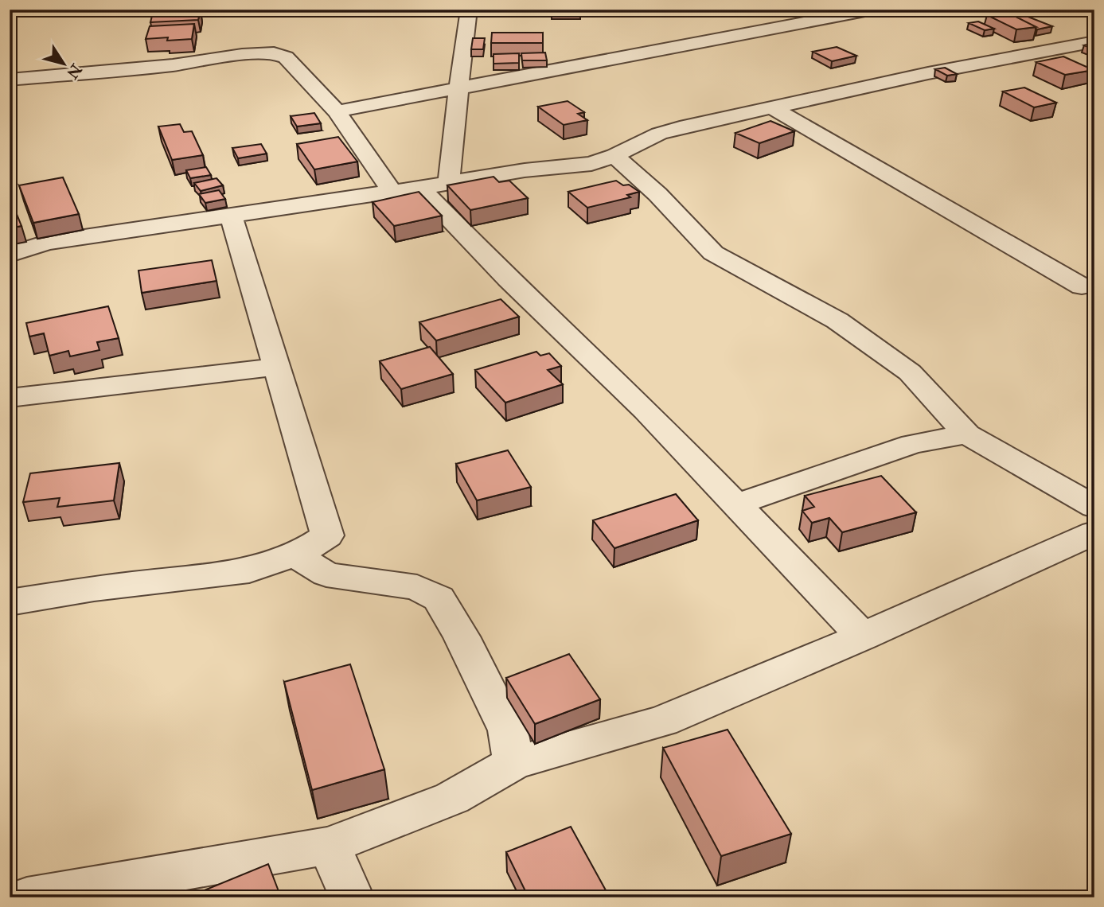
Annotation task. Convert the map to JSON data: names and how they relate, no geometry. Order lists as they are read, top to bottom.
{
  "north": "bottom right"
}
